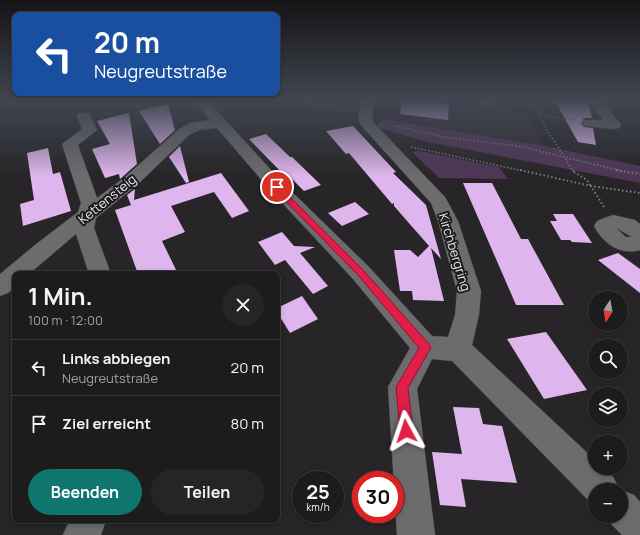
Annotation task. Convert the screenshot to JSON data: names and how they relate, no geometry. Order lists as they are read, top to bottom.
{
  "streets": {
    "street": ["Kettensteig", "Kirchbergring"]
  },
  "north": "bottom",
  "page": {
    "turn": ["20 m", "Neugreutstraße"],
    "heading": ["1 Min.", "100 m · 12:00"],
    "map_buttons": ["+", "−"],
    "list": [
      {
        "name": "Links abbiegen",
        "note": "Neugreutstraße",
        "value": "20 m"
      },
      {
        "name": "Ziel erreicht",
        "value": "80 m"
      }
    ],
    "buttons": ["Beenden", "Teilen"],
    "speed": "25 km/h",
    "limit": "30"
  }
}
